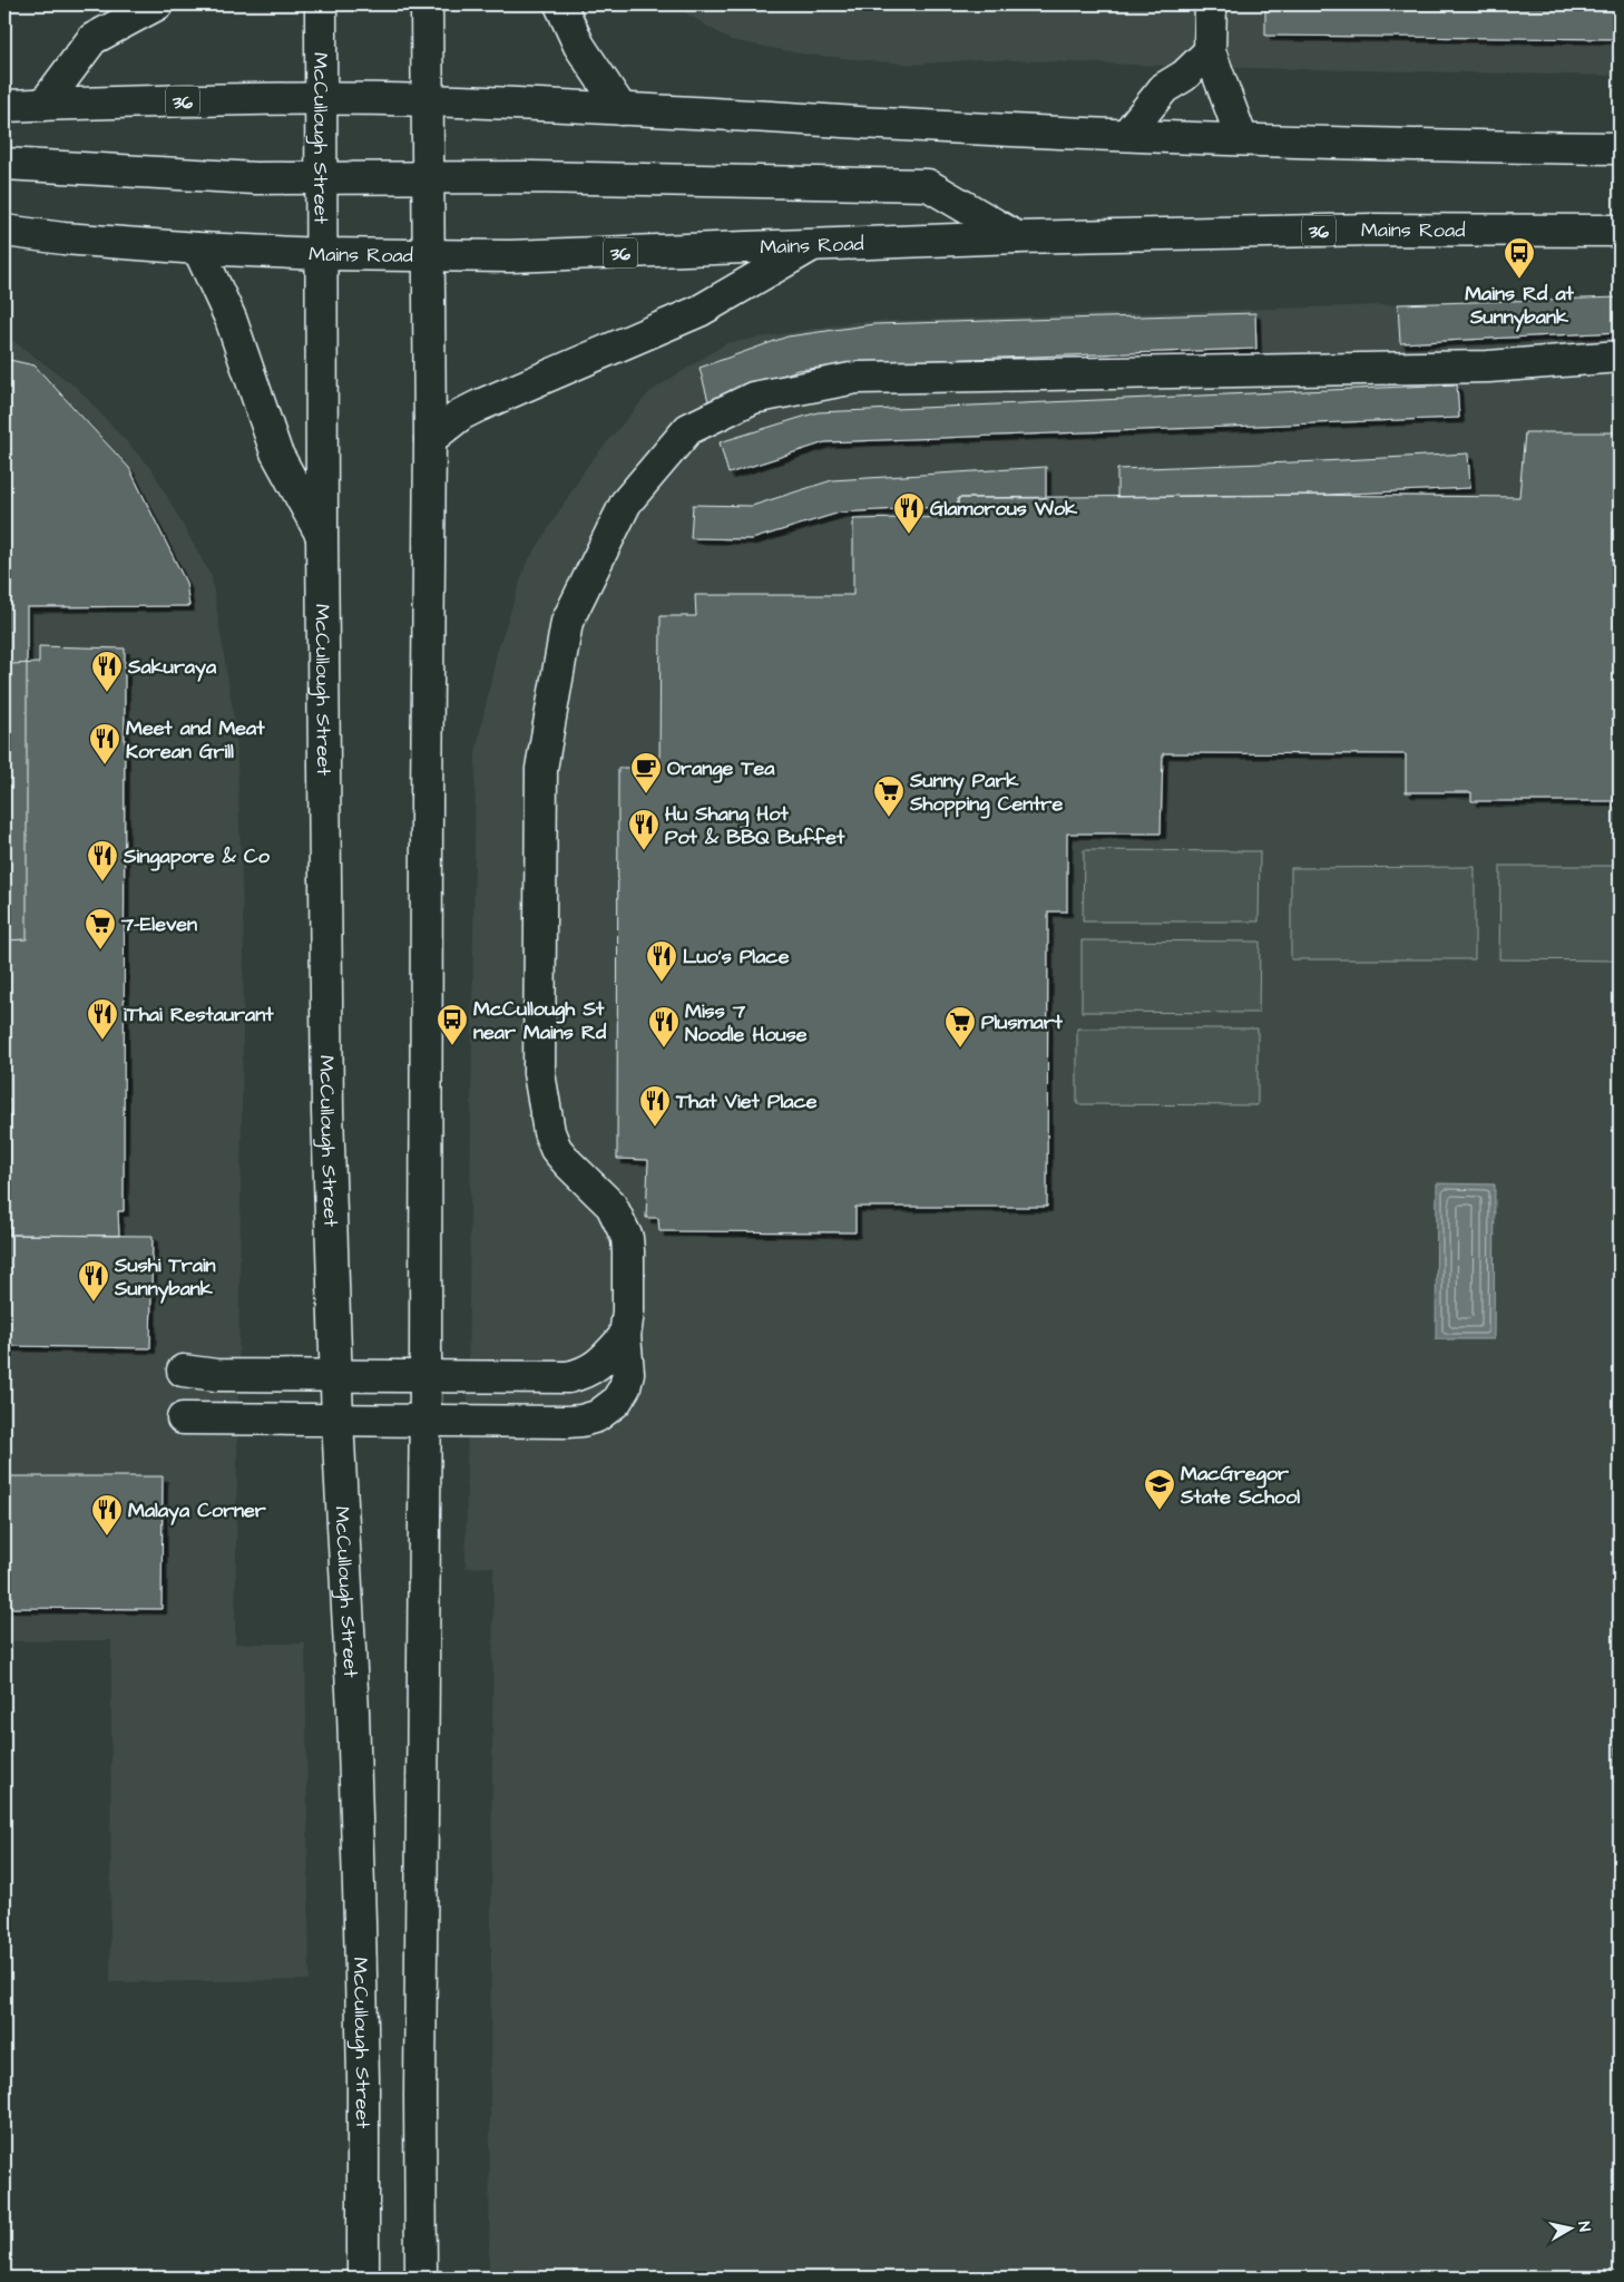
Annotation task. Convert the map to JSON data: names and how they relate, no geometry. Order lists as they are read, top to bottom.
{
  "streets": {
    "main road": ["36", "McCullough Street", "Mains Road"]
  },
  "crossings": [
    ["36", "McCullough Street"],
    ["McCullough Street", "Mains Road"]
  ],
  "places": {
    "bus stop": ["Mains Rd at Sunnybank", "McCullough St near Mains Rd"],
    "restaurant": [
      "Glamorous Wok",
      "Sakuraya",
      "Meet and Meat Korean Grill",
      "Hu Shang Hot Pot & BBQ Buffet",
      "Singapore & Co",
      "Luo's Place",
      "iThai Restaurant",
      "Miss 7 Noodle House",
      "That Viet Place",
      "Sushi Train Sunnybank",
      "Malaya Corner"
    ],
    "cafe": ["Orange Tea"],
    "supermarket": ["Sunny Park Shopping Centre", "7-Eleven", "Plusmart"],
    "school or university": ["MacGregor State School"]
  },
  "north": "right"
}
